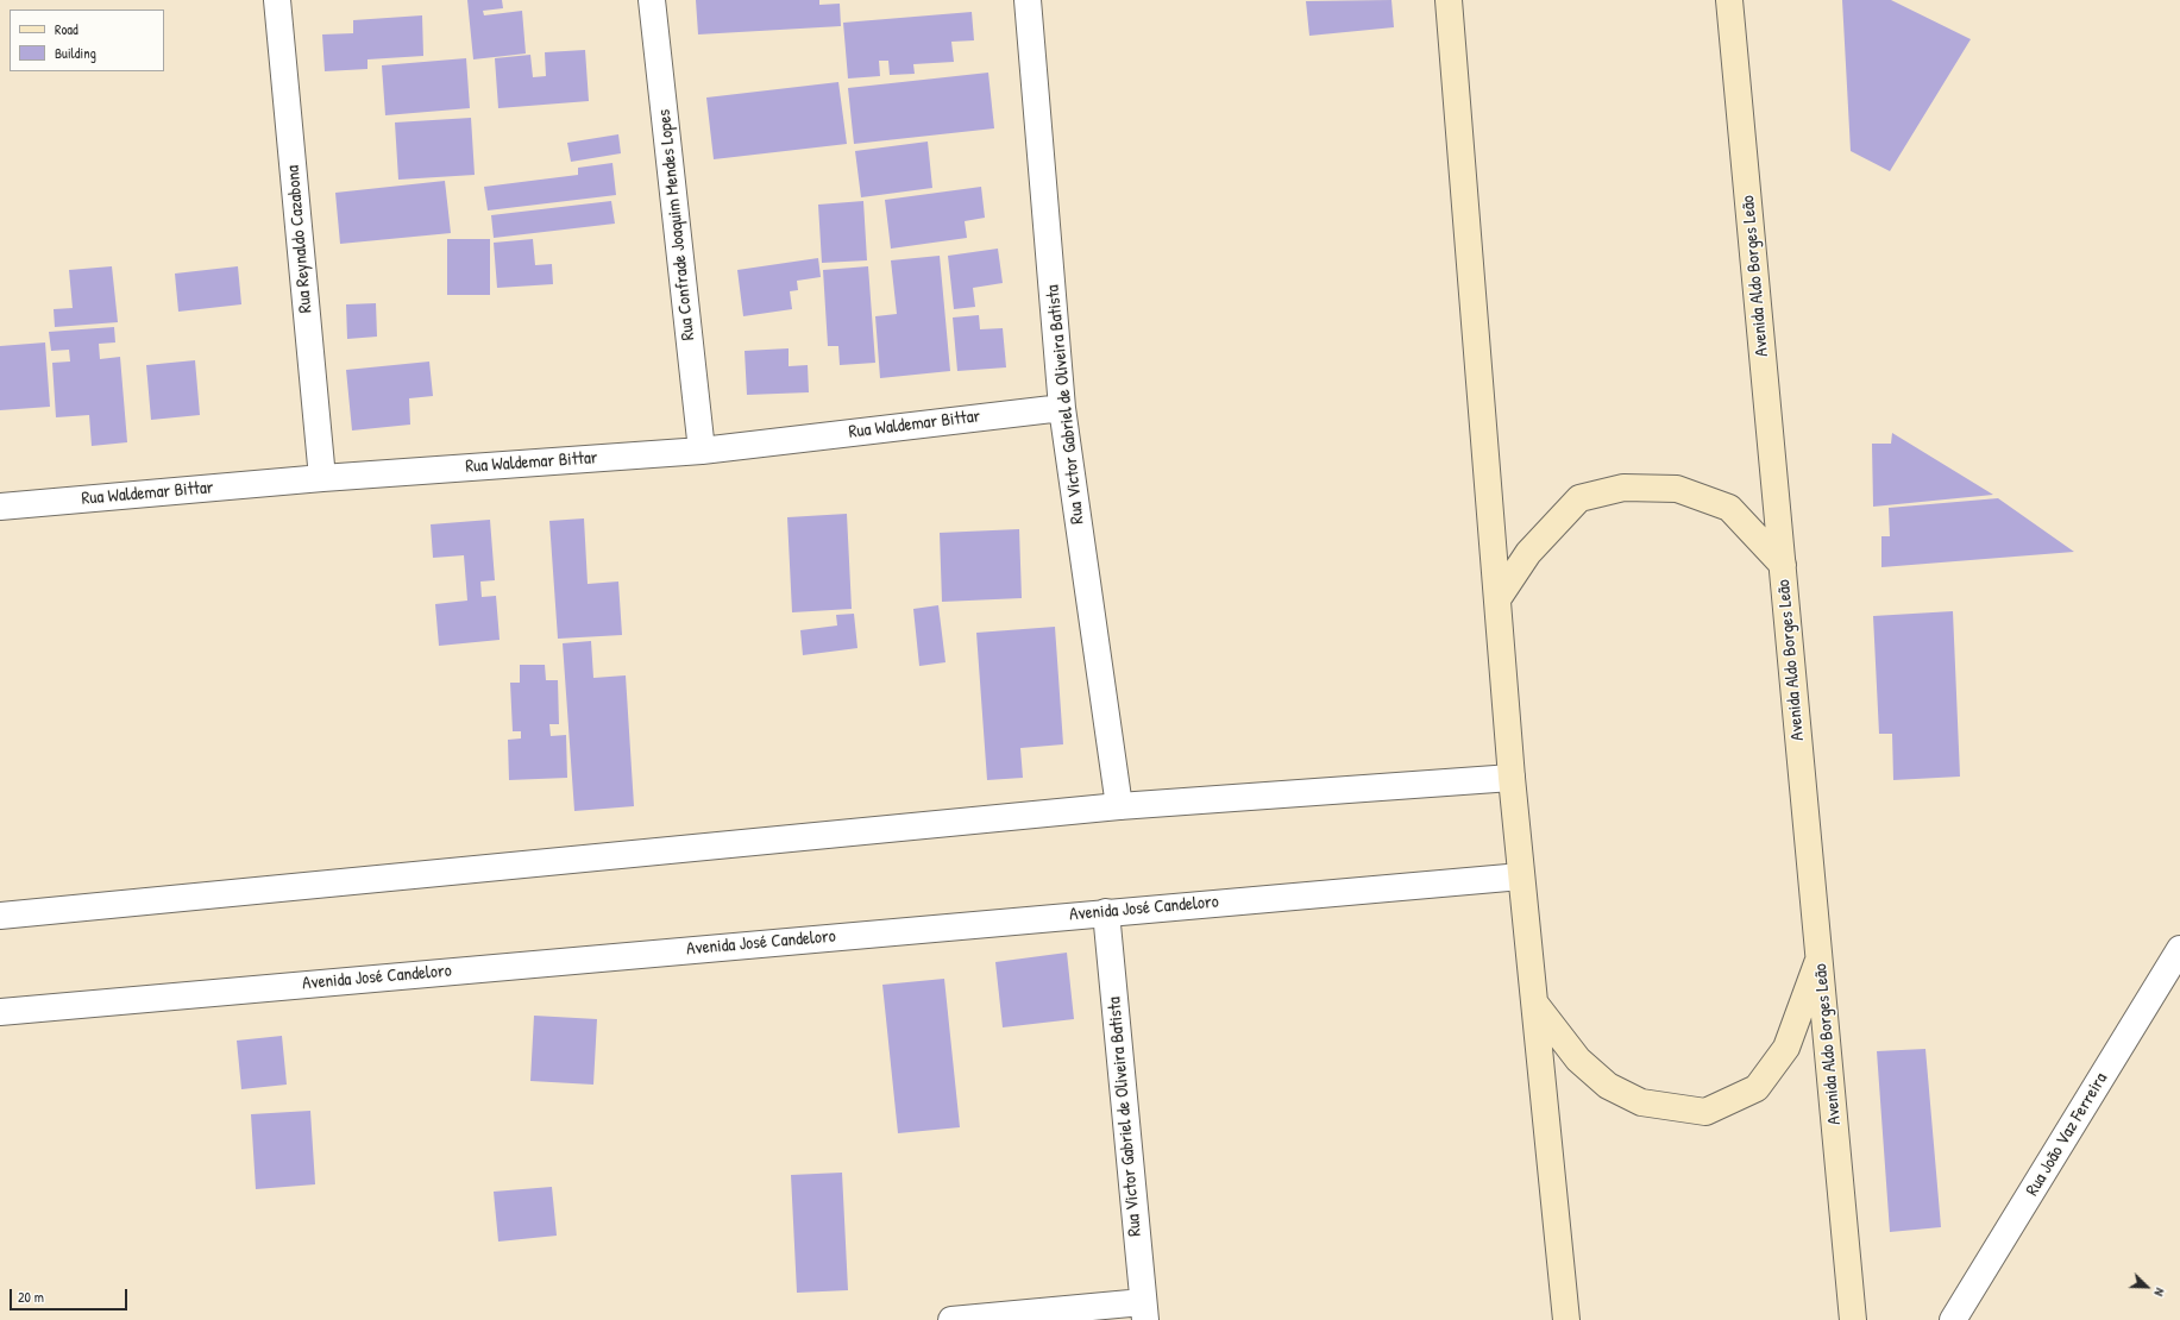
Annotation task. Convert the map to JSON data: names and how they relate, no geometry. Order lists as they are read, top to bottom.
{
  "streets": {
    "main road": ["Avenida Aldo Borges Leão"],
    "street": [
      "Rua Confrade Joaquim Mendes Lopes",
      "Rua Reynaldo Cazabona",
      "Rua Victor Gabriel de Oliveira Batista",
      "Rua Waldemar Bittar",
      "Avenida José Candeloro",
      "Rua João Vaz Ferreira"
    ]
  },
  "crossings": [
    ["Rua Confrade Joaquim Mendes Lopes", "Rua Waldemar Bittar"],
    ["Rua Reynaldo Cazabona", "Rua Waldemar Bittar"],
    ["Rua Victor Gabriel de Oliveira Batista", "Rua Waldemar Bittar"],
    ["Rua Victor Gabriel de Oliveira Batista", "Avenida José Candeloro"]
  ],
  "legend": ["Road", "Building"],
  "scale_bar": "20 m",
  "north": "bottom right"
}
